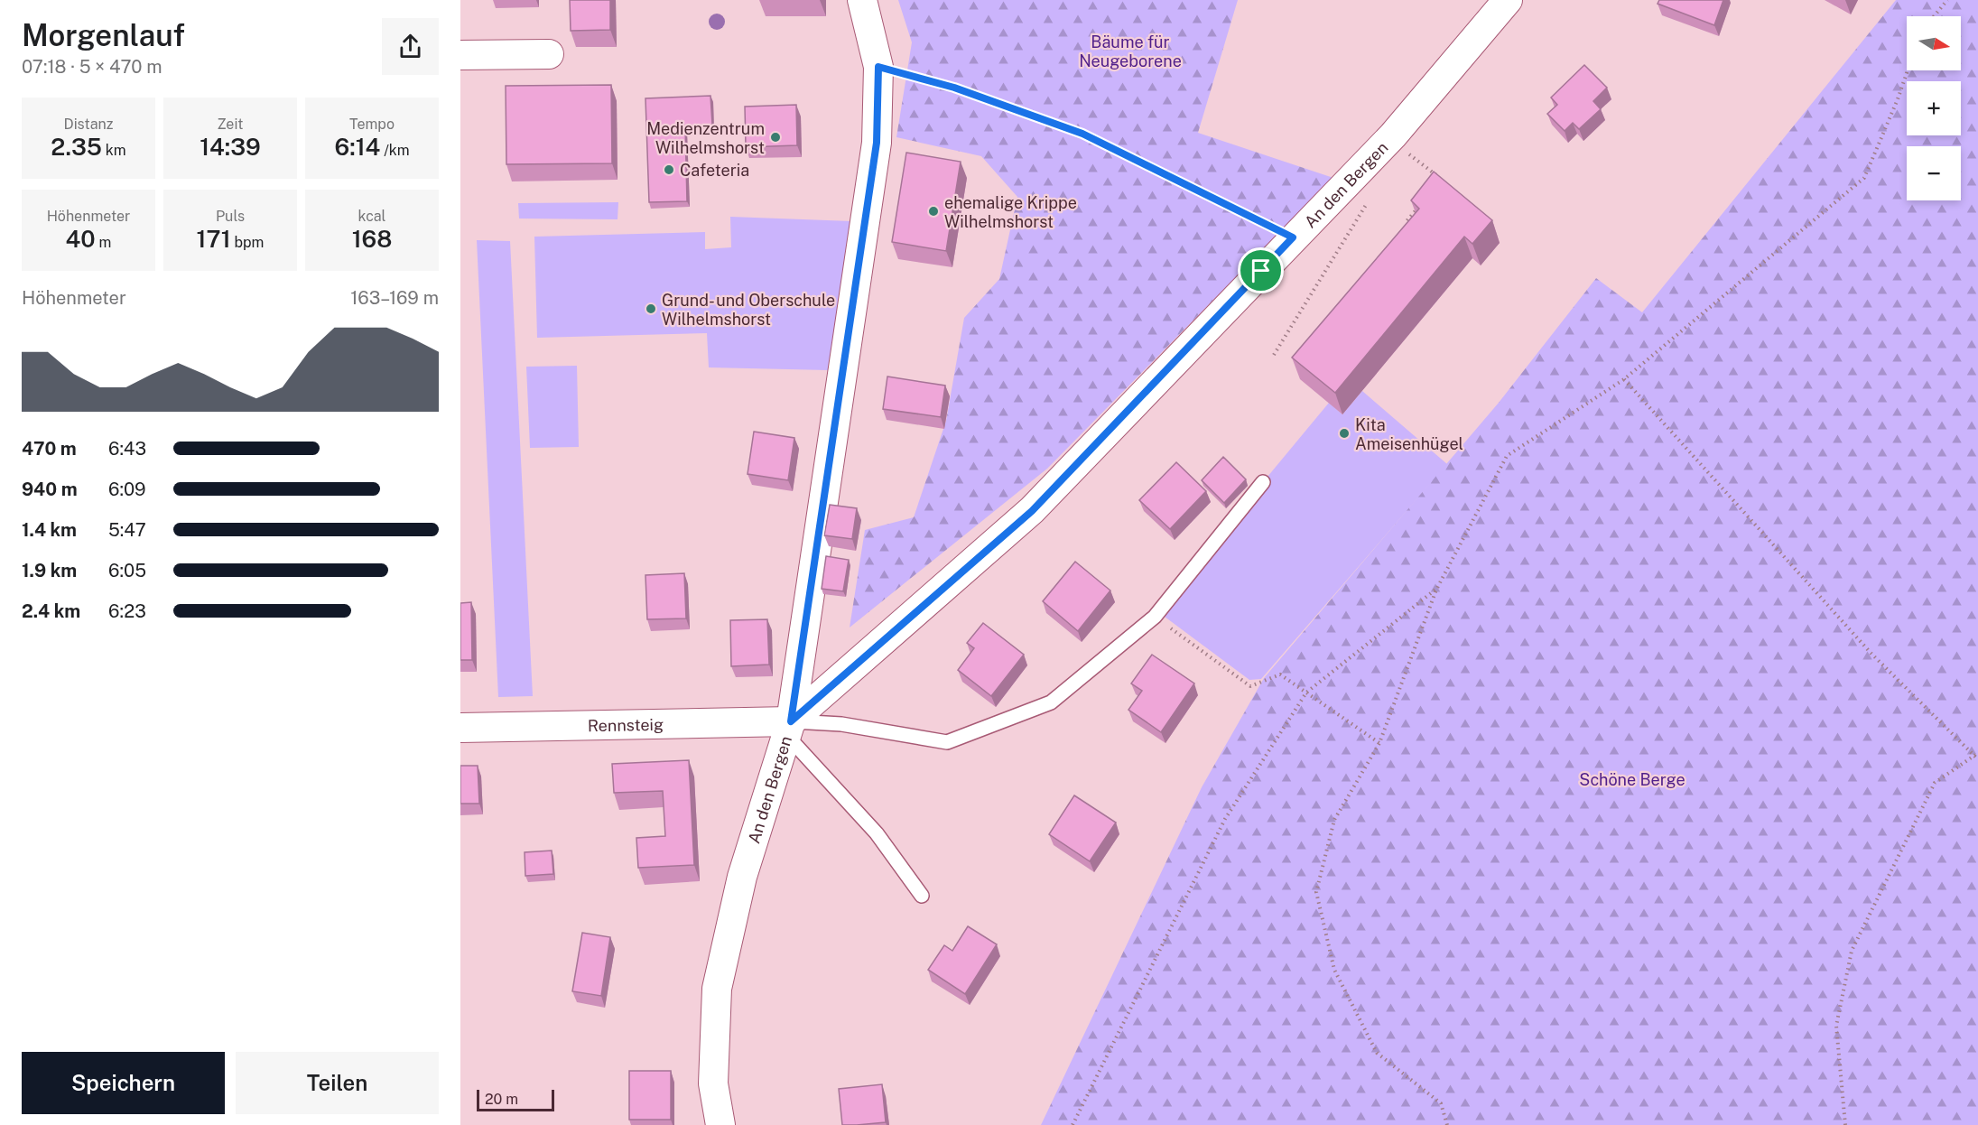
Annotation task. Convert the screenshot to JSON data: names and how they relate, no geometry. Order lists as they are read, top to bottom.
{
  "streets": {
    "street": ["An den Bergen", "Rennsteig"]
  },
  "crossings": [
    ["An den Bergen", "Rennsteig"]
  ],
  "parks": ["Bäume für Neugeborene", "Schöne Berge"],
  "places": [
    "Medienzentrum Wilhelmshorst",
    "Cafeteria",
    "ehemalige Krippe Wilhelmshorst",
    "Grund- und Oberschule Wilhelmshorst",
    "Kita Ameisenhügel"
  ],
  "scale_bar": "20 m",
  "north": "right",
  "page": {
    "heading": ["Morgenlauf", "07:18 · 5 × 470 m"],
    "map_buttons": ["+", "−"],
    "stats": [
      ["Distanz", "2.35 km"],
      ["Zeit", "14:39"],
      ["Tempo", "6:14 /km"],
      ["Höhenmeter", "40 m"],
      ["Puls", "171 bpm"],
      ["kcal", "168"]
    ],
    "chart": ["Höhenmeter", "163–169 m"],
    "list": [
      {
        "name": "470 m",
        "note": "6:43"
      },
      {
        "name": "940 m",
        "note": "6:09"
      },
      {
        "name": "1.4 km",
        "note": "5:47"
      },
      {
        "name": "1.9 km",
        "note": "6:05"
      },
      {
        "name": "2.4 km",
        "note": "6:23"
      }
    ],
    "buttons": ["Speichern", "Teilen"],
    "scale": "20 m"
  }
}
